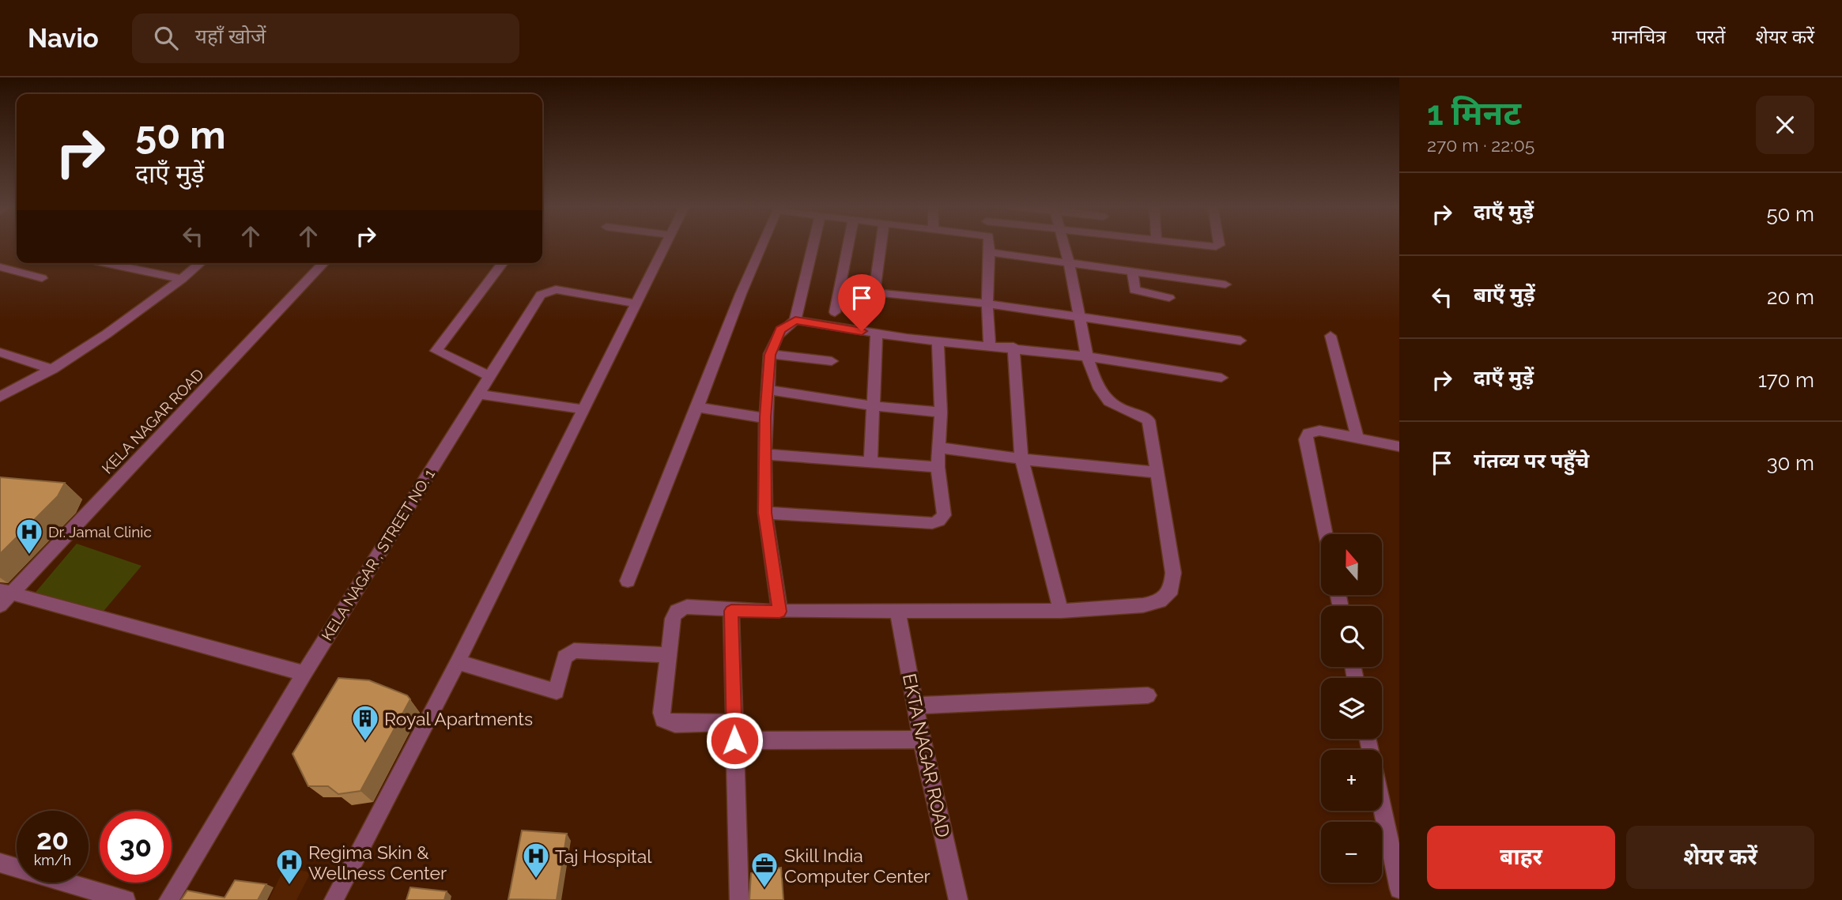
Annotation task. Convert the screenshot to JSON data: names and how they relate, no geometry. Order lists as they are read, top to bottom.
{
  "streets": {
    "street": ["KELA NAGAR ROAD", "KELA NAGAR , STREET NO. 1", "EKTA NAGAR ROAD"]
  },
  "places": {
    "hospital": ["Dr. Jamal Clinic", "Taj Hospital", "Regima Skin & Wellness Center"],
    "building": ["Royal Apartments"],
    "office": ["Skill India Computer Center"]
  },
  "north": "top",
  "page": {
    "header": "Navio",
    "search": "यहाँ खोजें",
    "nav": ["मानचित्र", "परतें", "शेयर करें"],
    "heading": ["1 मिनट", "270 m · 22:05"],
    "turn": ["50 m", "दाएँ मुड़ें"],
    "list": [
      {
        "name": "दाएँ मुड़ें",
        "value": "50 m"
      },
      {
        "name": "बाएँ मुड़ें",
        "value": "20 m"
      },
      {
        "name": "दाएँ मुड़ें",
        "value": "170 m"
      },
      {
        "name": "गंतव्य पर पहुँचे",
        "value": "30 m"
      }
    ],
    "map_buttons": ["+", "−"],
    "speed": "20 km/h",
    "limit": "30",
    "buttons": ["बाहर", "शेयर करें"]
  }
}
